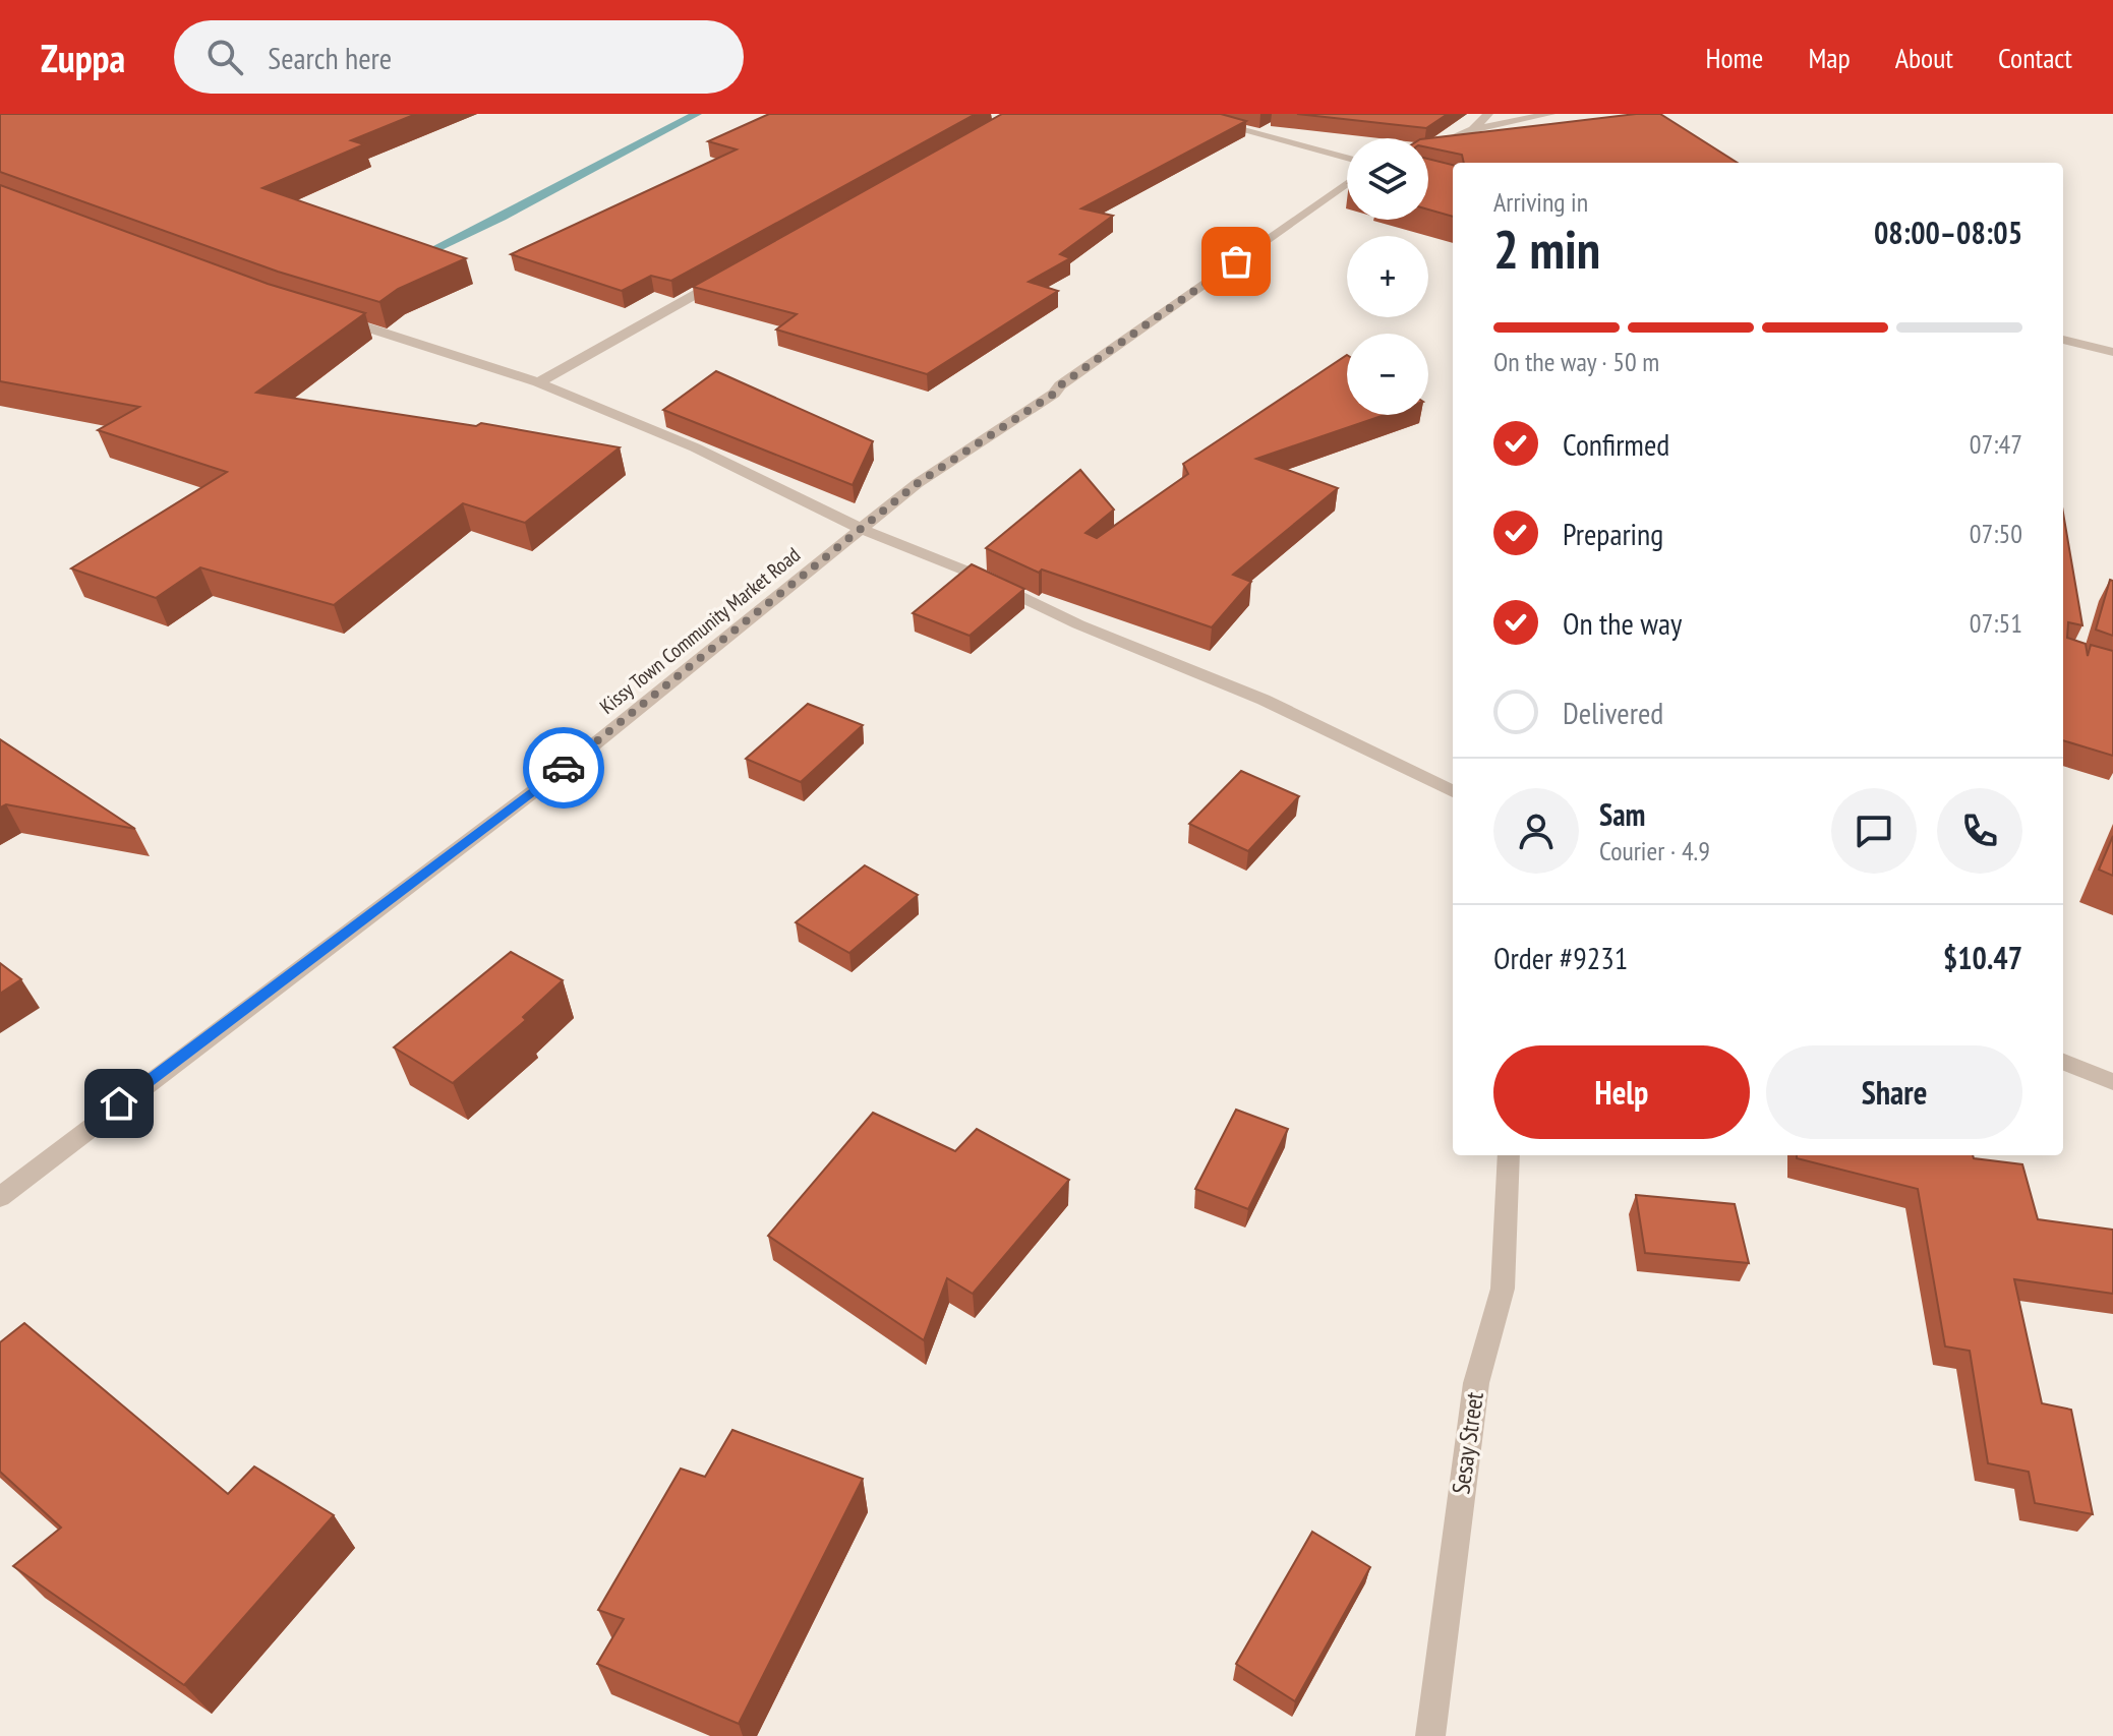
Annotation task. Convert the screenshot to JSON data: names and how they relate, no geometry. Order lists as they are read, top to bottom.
{
  "streets": {
    "street": ["Kissy Town Community Market Road", "Sesay Street"]
  },
  "page": {
    "header": "Zuppa",
    "search": "Search here",
    "nav": [
      "Home",
      "Map",
      "About",
      "Contact"
    ],
    "map_buttons": ["+", "−"],
    "heading": ["2 min", "Arriving in", "08:00–08:05"],
    "panel": [
      "Sam",
      "Courier · 4.9",
      "Order #9231",
      "$10.47"
    ],
    "bar": "On the way · 50 m",
    "list": [
      ["Confirmed", "07:47"],
      ["Preparing", "07:50"],
      ["On the way", "07:51"],
      "Delivered"
    ],
    "buttons": ["Help", "Share"]
  }
}
